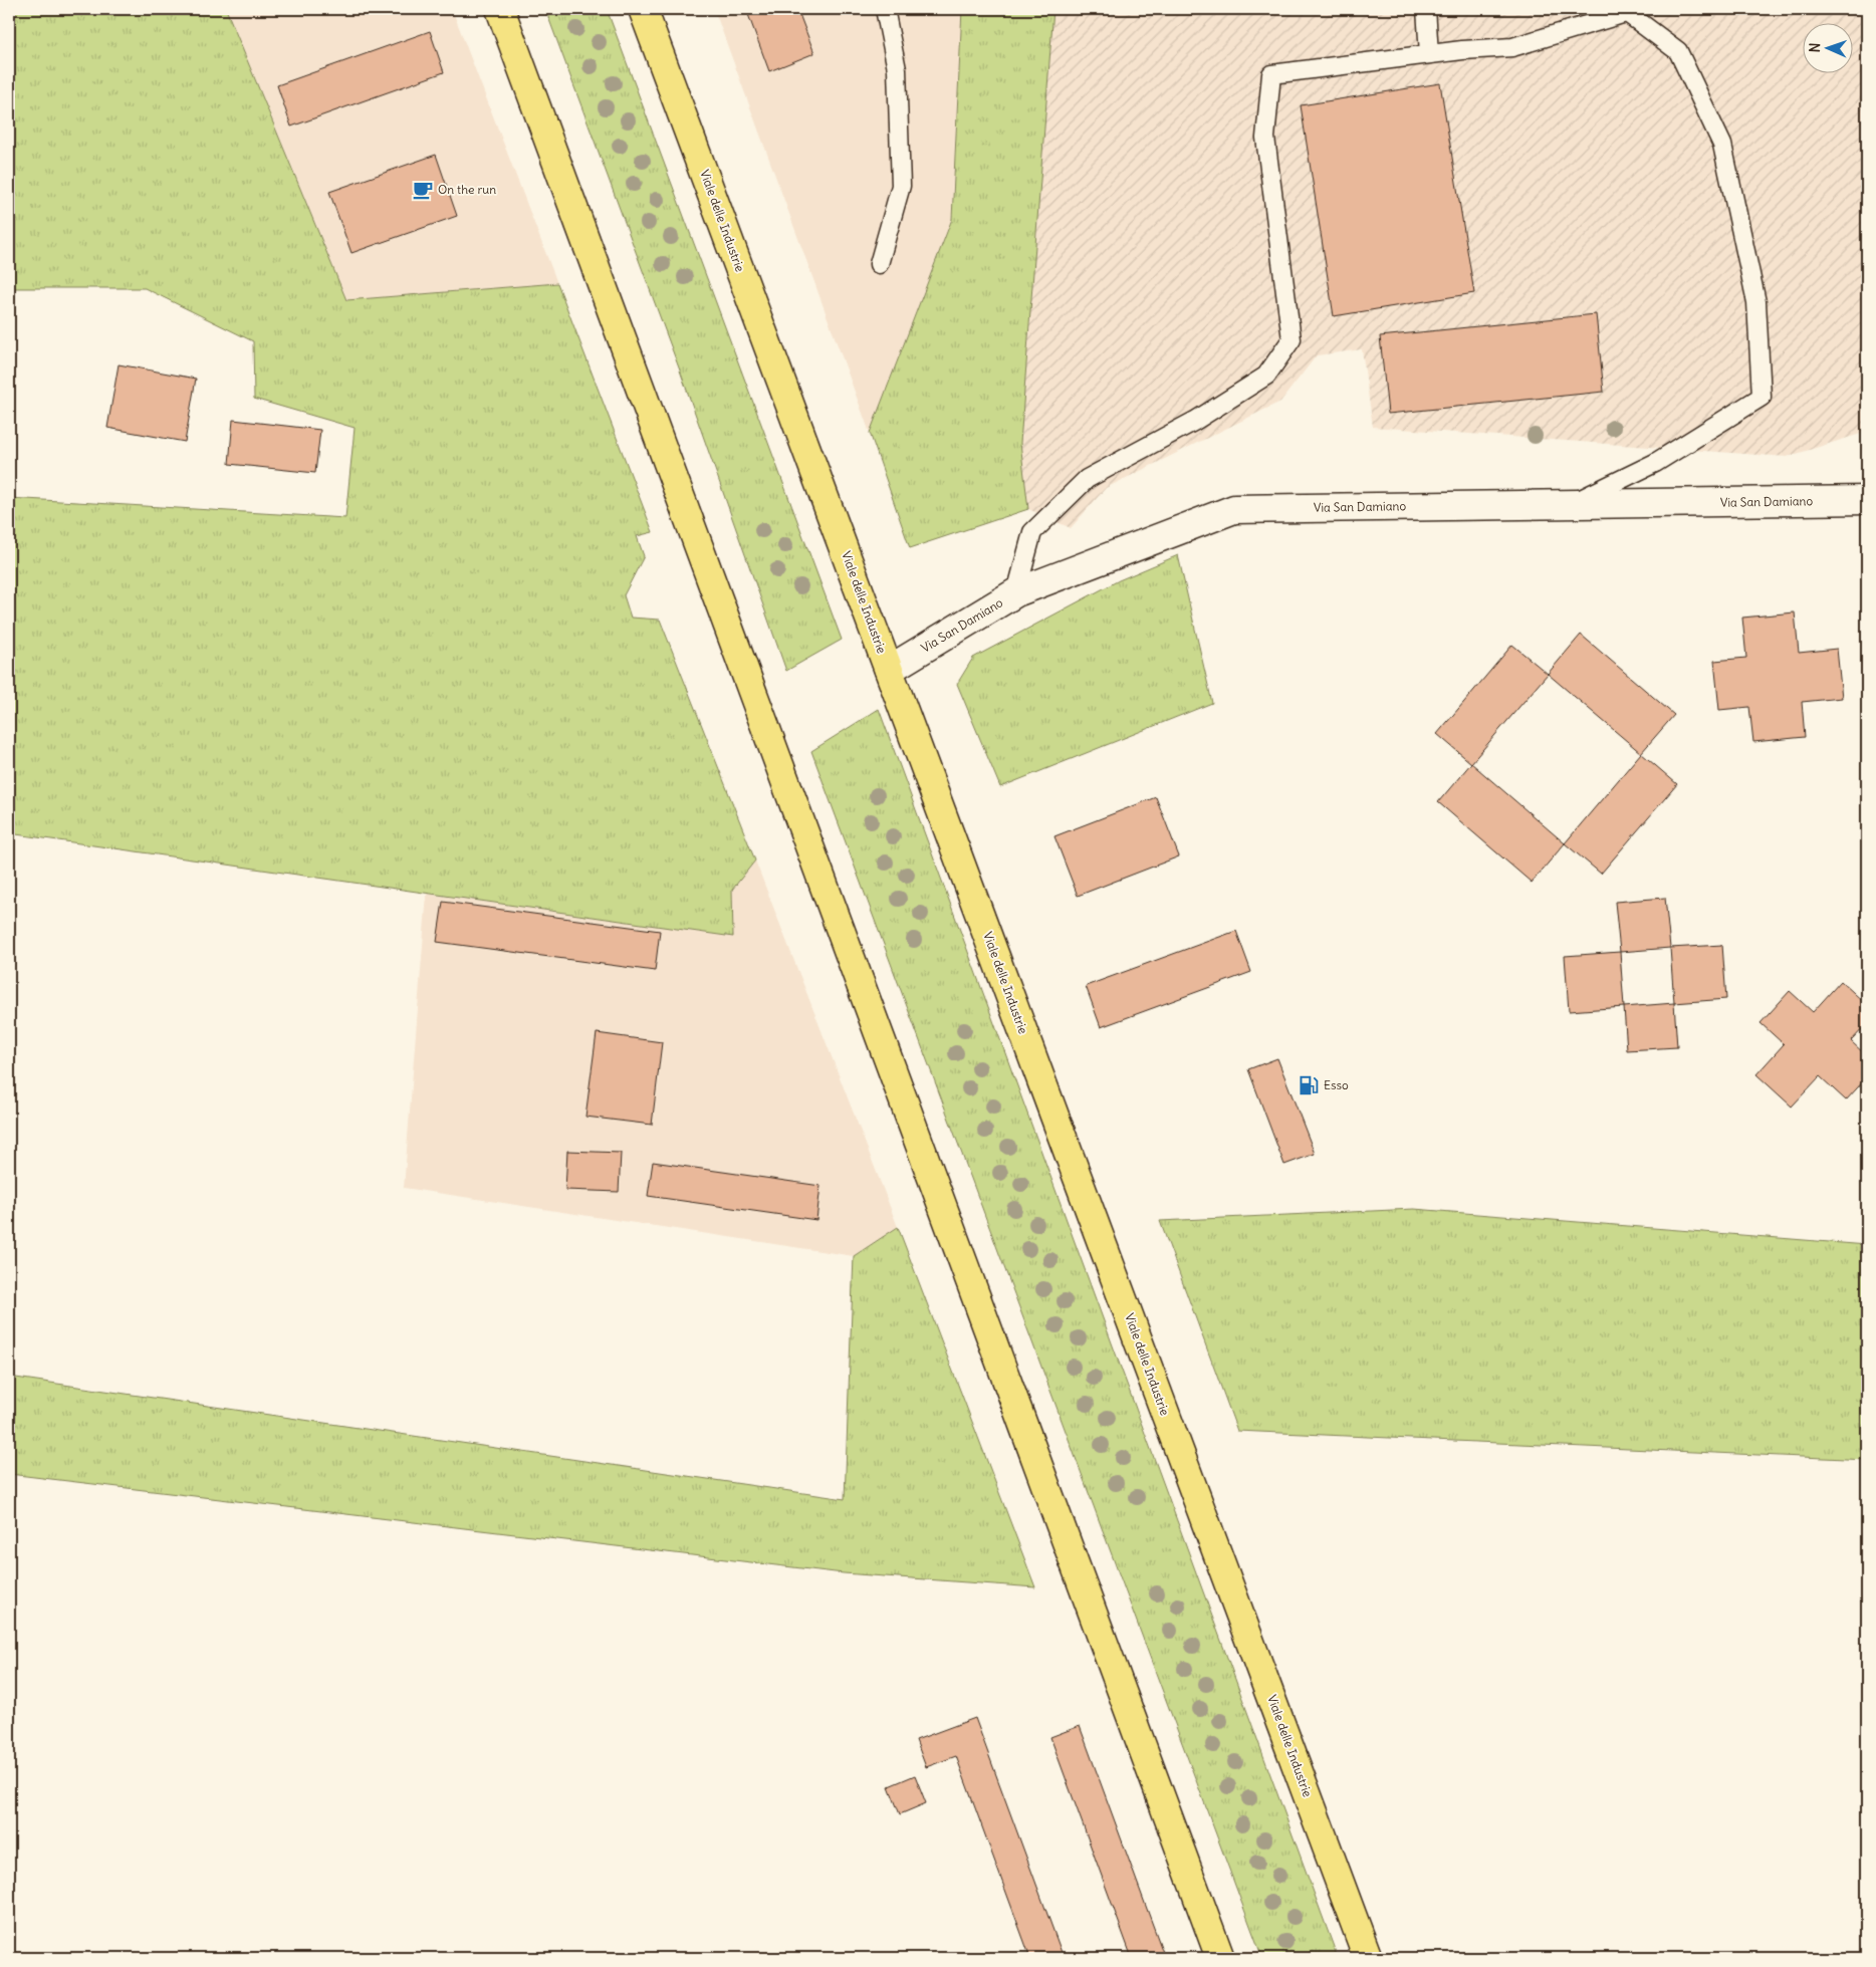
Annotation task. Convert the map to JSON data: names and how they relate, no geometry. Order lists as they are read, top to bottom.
{
  "streets": {
    "main road": ["Viale delle Industrie"],
    "street": ["Via San Damiano"]
  },
  "crossings": [
    ["Viale delle Industrie", "Via San Damiano"]
  ],
  "places": {
    "cafe": ["On the run"],
    "fuel station": ["Esso"]
  },
  "north": "left"
}
